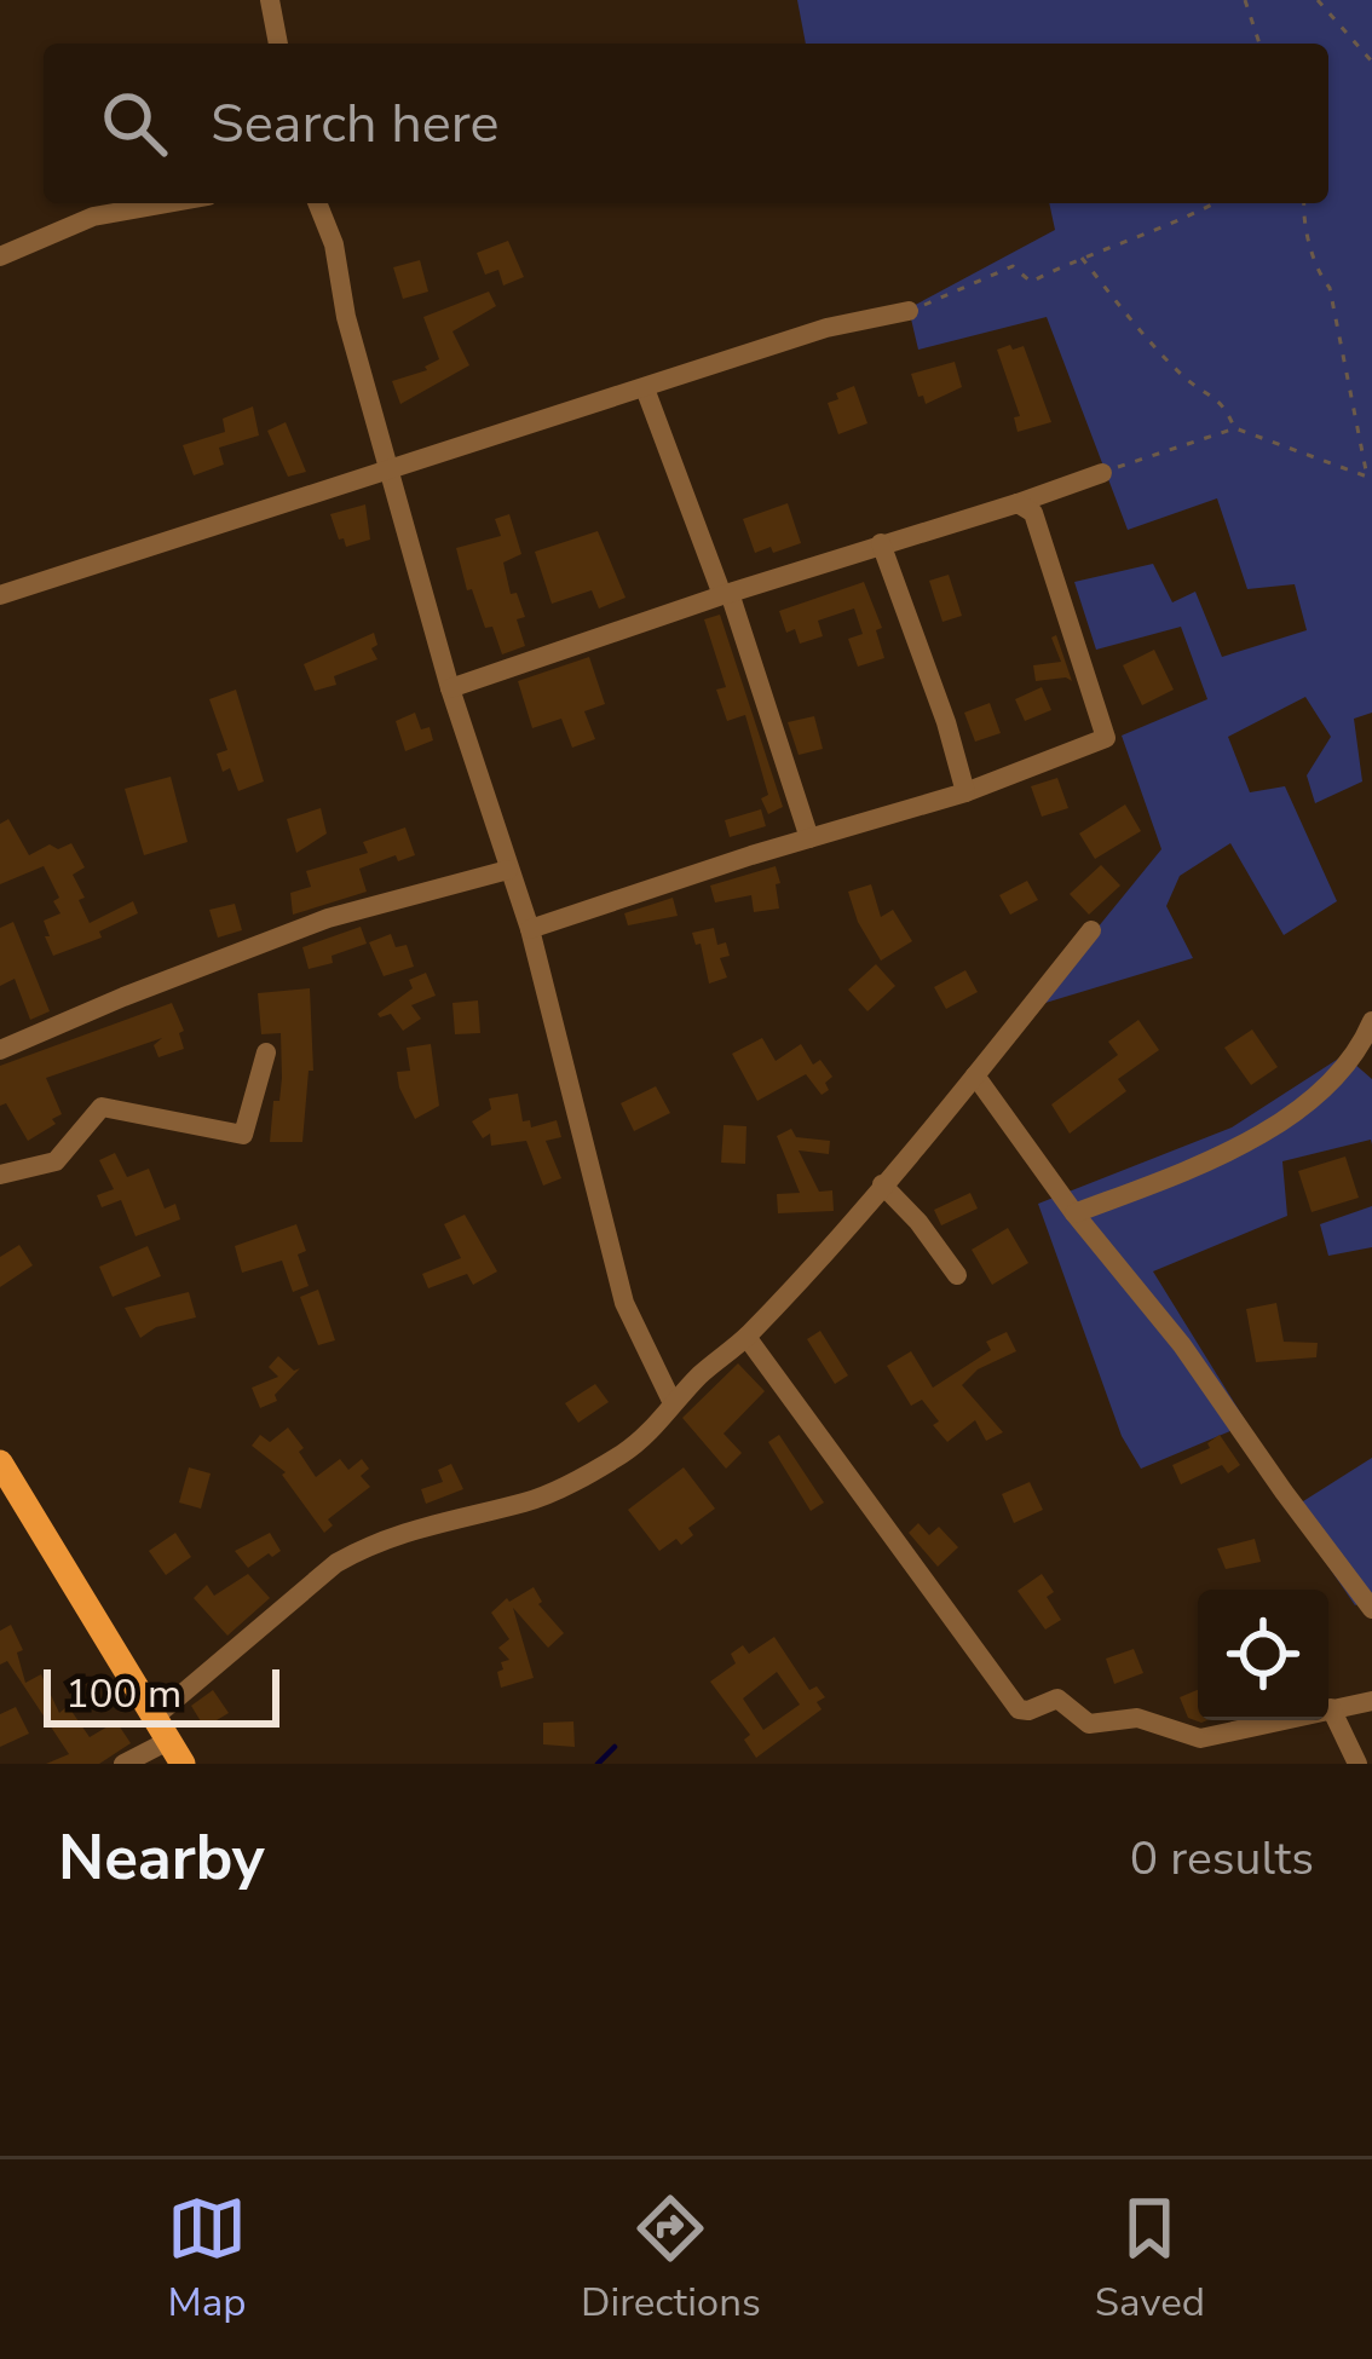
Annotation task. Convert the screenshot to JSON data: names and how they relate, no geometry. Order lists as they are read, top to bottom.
{
  "scale_bar": "100 m",
  "page": {
    "search": "Search here",
    "scale": "100 m",
    "heading": ["Nearby", "0 results"],
    "nav": ["Map", "Directions", "Saved"]
  }
}
